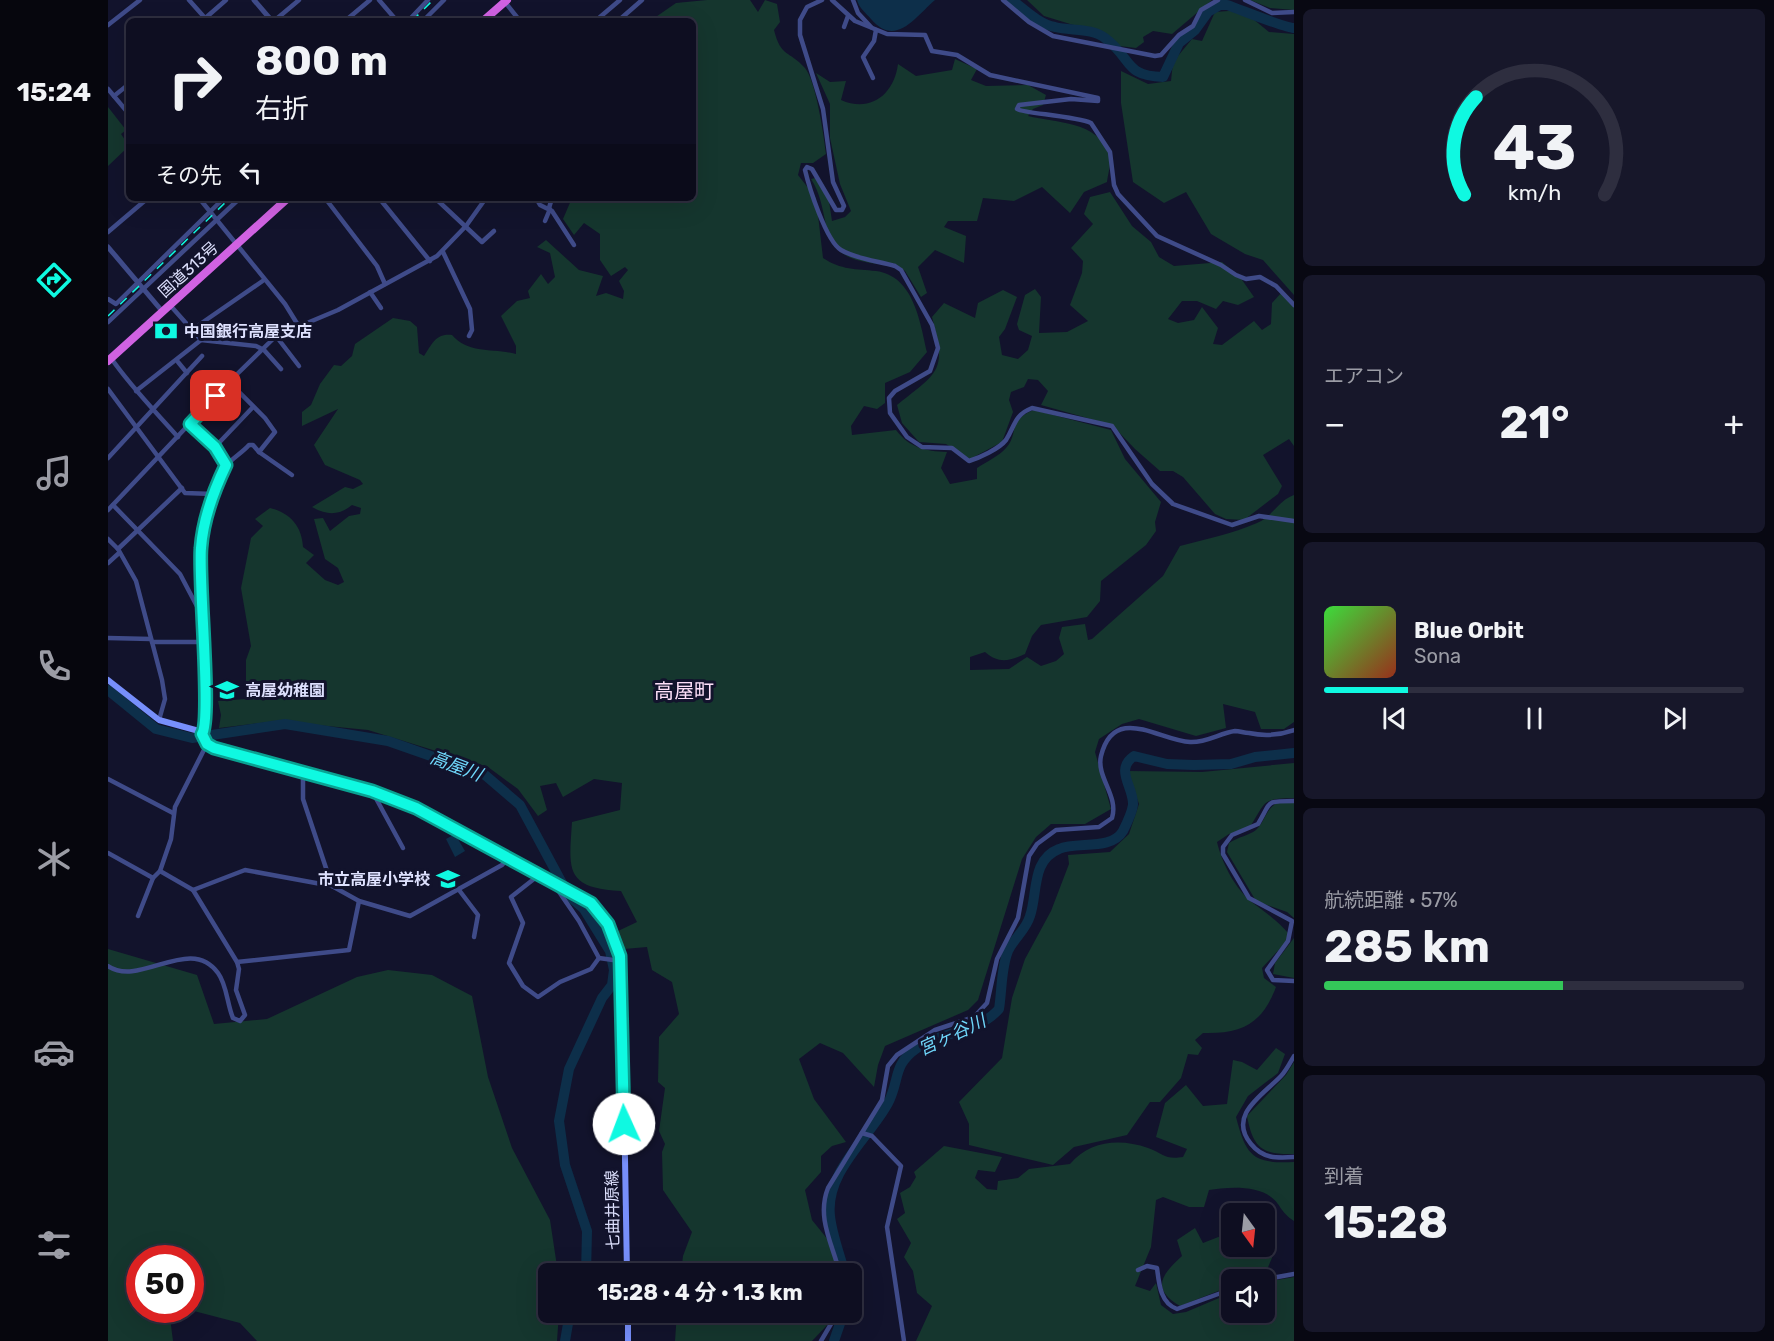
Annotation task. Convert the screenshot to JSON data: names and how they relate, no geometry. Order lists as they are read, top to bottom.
{
  "streets": {
    "highway": ["国道313号"],
    "main road": ["七曲井原線"]
  },
  "districts": ["高屋町"],
  "water": ["高屋川", "宮ヶ谷川"],
  "places": {
    "bank": ["中国銀行高屋支店"],
    "school or university": ["高屋幼稚園", "市立高屋小学校"]
  },
  "north": "bottom",
  "page": {
    "tabs": "15:24",
    "turn": ["800 m", "右折"],
    "then": "その先",
    "tile": [
      "エアコン",
      ["航続距離 · 57%", "285 km"],
      ["到着", "15:28"]
    ],
    "heat": ["−", "21°", "+"],
    "song": ["Blue Orbit", "Sona"],
    "limit": "50",
    "trip": "15:28 · 4 分 · 1.3 km",
    "gauge": ["43", "km/h"]
  }
}
